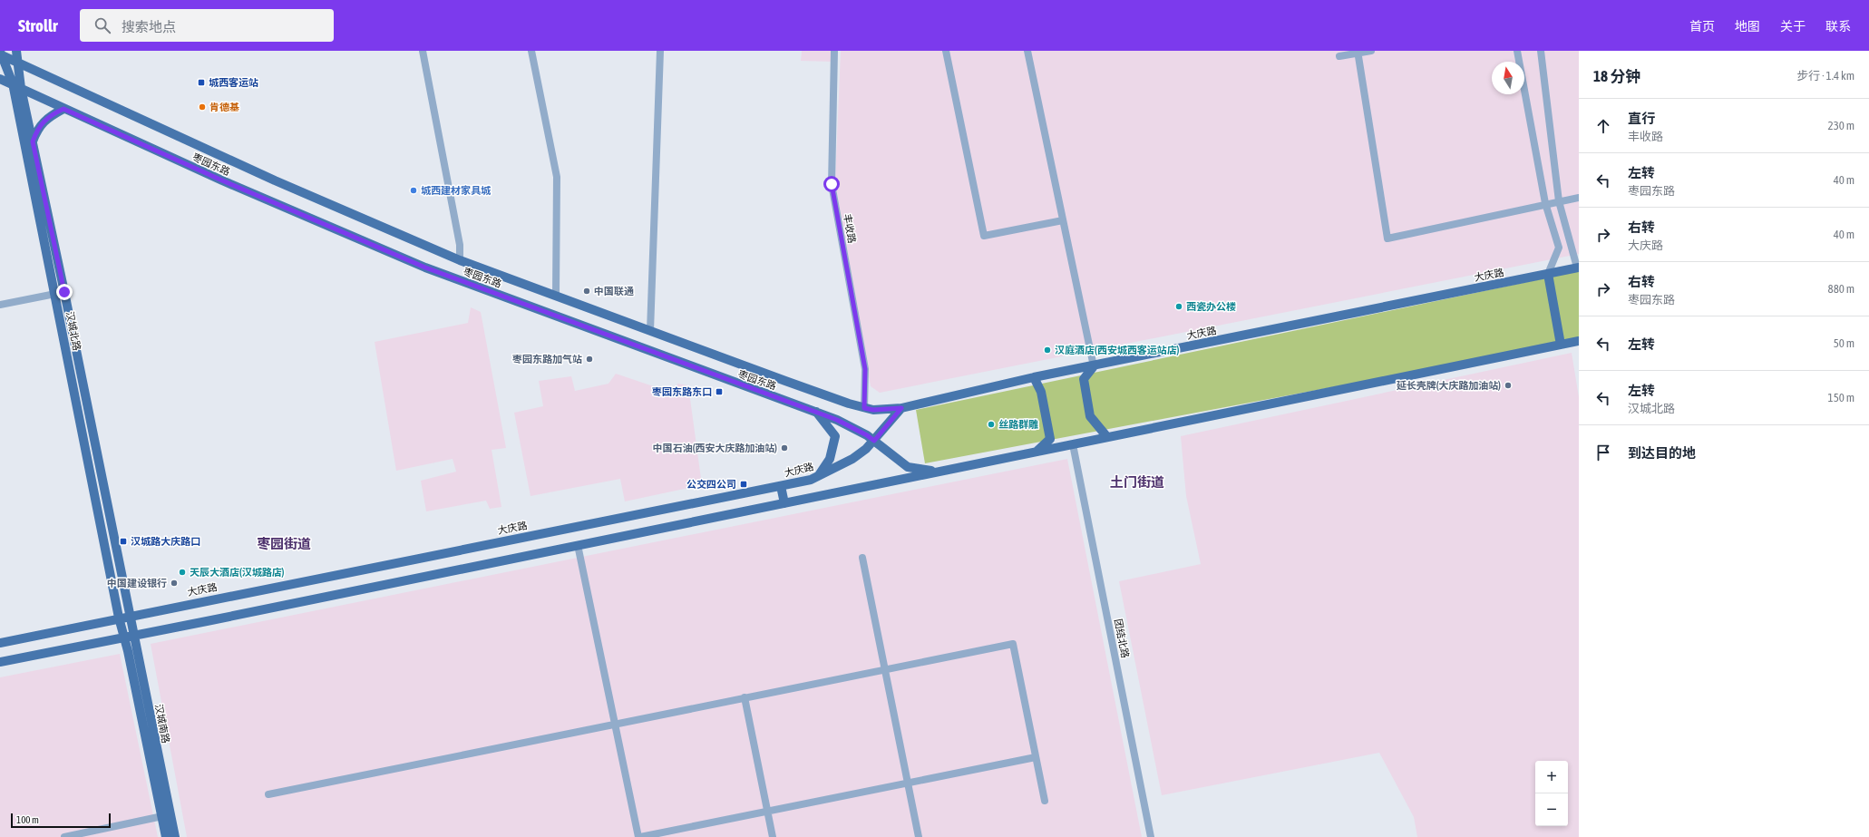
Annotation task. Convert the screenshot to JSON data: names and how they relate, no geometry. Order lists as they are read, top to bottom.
{
  "streets": {
    "main road": [
      "枣园东路",
      "大庆路",
      "汉城北路",
      "汉城南路"
    ],
    "street": ["丰收路", "团结北路"]
  },
  "crossings": [
    ["枣园东路", "丰收路"],
    ["枣园东路", "大庆路"],
    ["枣园东路", "汉城北路"],
    ["大庆路", "汉城北路"],
    ["大庆路", "汉城南路"],
    ["汉城北路", "汉城南路"]
  ],
  "districts": ["土门街道", "枣园街道"],
  "places": {
    "transit": [
      "城西客运站",
      "枣园东路东口",
      "公交四公司",
      "汉城路大庆路口"
    ],
    "other": [
      "肯德基",
      "城西建材家具城",
      "中国联通",
      "西瓷办公楼",
      "汉庭酒店(西安城西客运站店)",
      "枣园东路加气站",
      "延长壳牌(大庆路加油站)",
      "丝路群雕",
      "中国石油(西安大庆路加油站)",
      "天辰大酒店(汉城路店)",
      "中国建设银行"
    ]
  },
  "scale_bar": "100 m",
  "north": "top",
  "page": {
    "header": "Strollr",
    "search": "搜索地点",
    "nav": [
      "首页",
      "地图",
      "关于",
      "联系"
    ],
    "heading": ["18 分钟", "步行 · 1.4 km"],
    "list": [
      ["直行", "丰收路", "230 m"],
      ["左转", "枣园东路", "40 m"],
      ["右转", "大庆路", "40 m"],
      ["右转", "枣园东路", "880 m"],
      ["左转", "50 m"],
      ["左转", "汉城北路", "150 m"],
      "到达目的地"
    ],
    "map_buttons": ["+", "−"],
    "scale": "100 m"
  }
}
